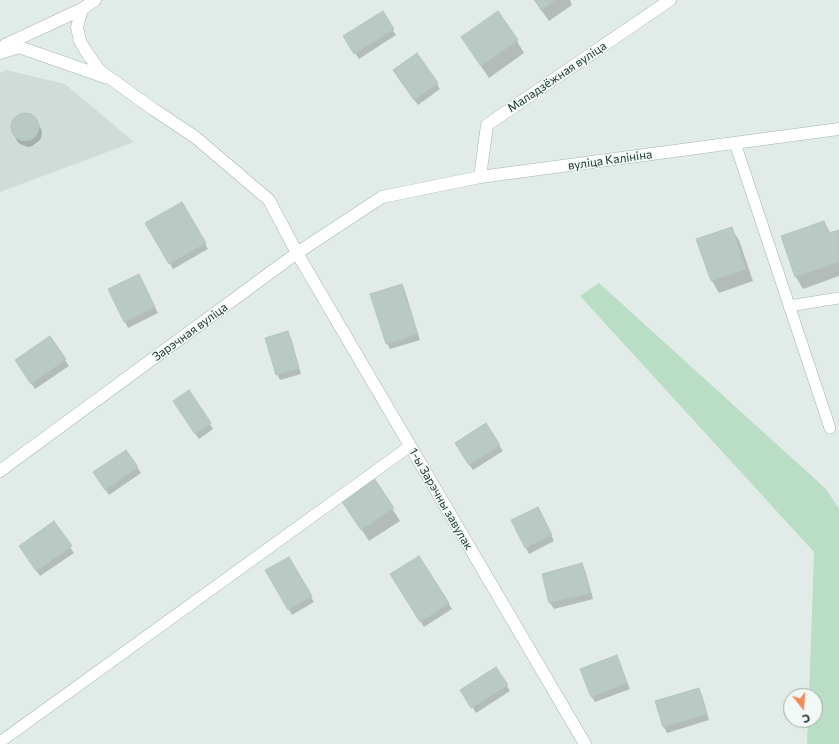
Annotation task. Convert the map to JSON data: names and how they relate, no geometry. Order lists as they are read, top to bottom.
{
  "streets": {
    "street": [
      "Маладзёжная вуліца",
      "вуліца Калініна",
      "Зарэчная вуліца",
      "1-ы Зарэчны завулак"
    ]
  },
  "crossings": [
    ["Маладзёжная вуліца", "вуліца Калініна"],
    ["вуліца Калініна", "Зарэчная вуліца"],
    ["Зарэчная вуліца", "1-ы Зарэчны завулак"]
  ],
  "north": "bottom"
}
